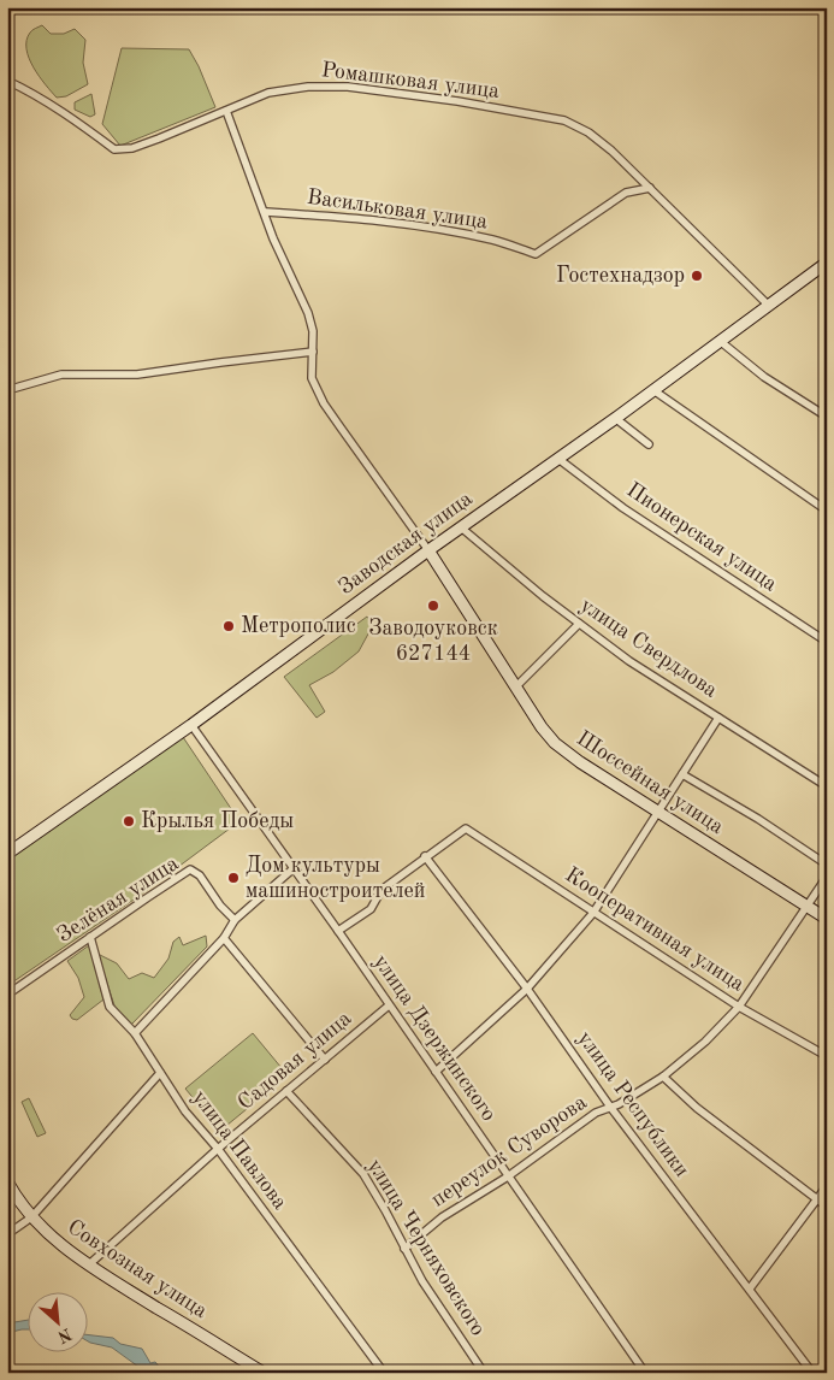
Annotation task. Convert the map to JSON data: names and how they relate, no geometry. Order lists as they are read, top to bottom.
{
  "streets": {
    "street": [
      "Ромашковая улица",
      "Васильковая улица",
      "Пионерская улица",
      "Заводская улица",
      "улица Свердлова",
      "Шоссейная улица",
      "Зелёная улица",
      "Кооперативная улица",
      "улица Дзержинского",
      "Садовая улица",
      "улица Республики",
      "улица Павлова",
      "переулок Суворова",
      "улица Черняховского",
      "Совхозная улица"
    ]
  },
  "crossings": [
    ["Ромашковая улица", "Васильковая улица"],
    ["Ромашковая улица", "Заводская улица"],
    ["Пионерская улица", "Заводская улица"],
    ["Заводская улица", "улица Свердлова"],
    ["Заводская улица", "Шоссейная улица"],
    ["Заводская улица", "улица Дзержинского"],
    ["Шоссейная улица", "переулок Суворова"],
    ["Зелёная улица", "улица Павлова"],
    ["Кооперативная улица", "улица Республики"],
    ["Кооперативная улица", "переулок Суворова"],
    ["улица Дзержинского", "Садовая улица"],
    ["улица Дзержинского", "переулок Суворова"],
    ["Садовая улица", "улица Павлова"],
    ["Садовая улица", "улица Черняховского"],
    ["Садовая улица", "Совхозная улица"],
    ["улица Республики", "переулок Суворова"],
    ["переулок Суворова", "улица Черняховского"]
  ],
  "places": [
    "Гостехнадзор",
    "Заводоуковск 627144",
    "Метрополис",
    "Крылья Победы",
    "Дом культуры машиностроителей"
  ],
  "north": "bottom right"
}
